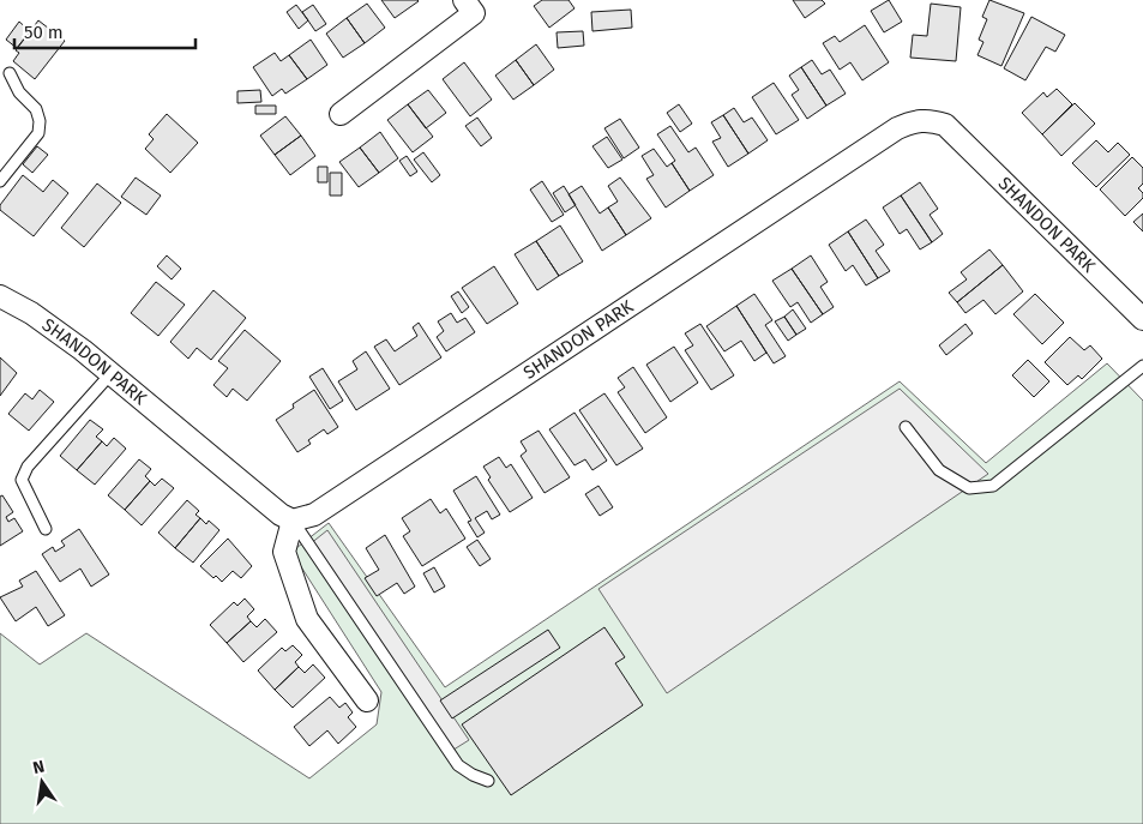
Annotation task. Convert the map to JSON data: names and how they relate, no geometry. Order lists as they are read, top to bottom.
{
  "streets": {
    "street": ["SHANDON PARK"]
  },
  "scale_bar": "50 m",
  "north": "top"
}
